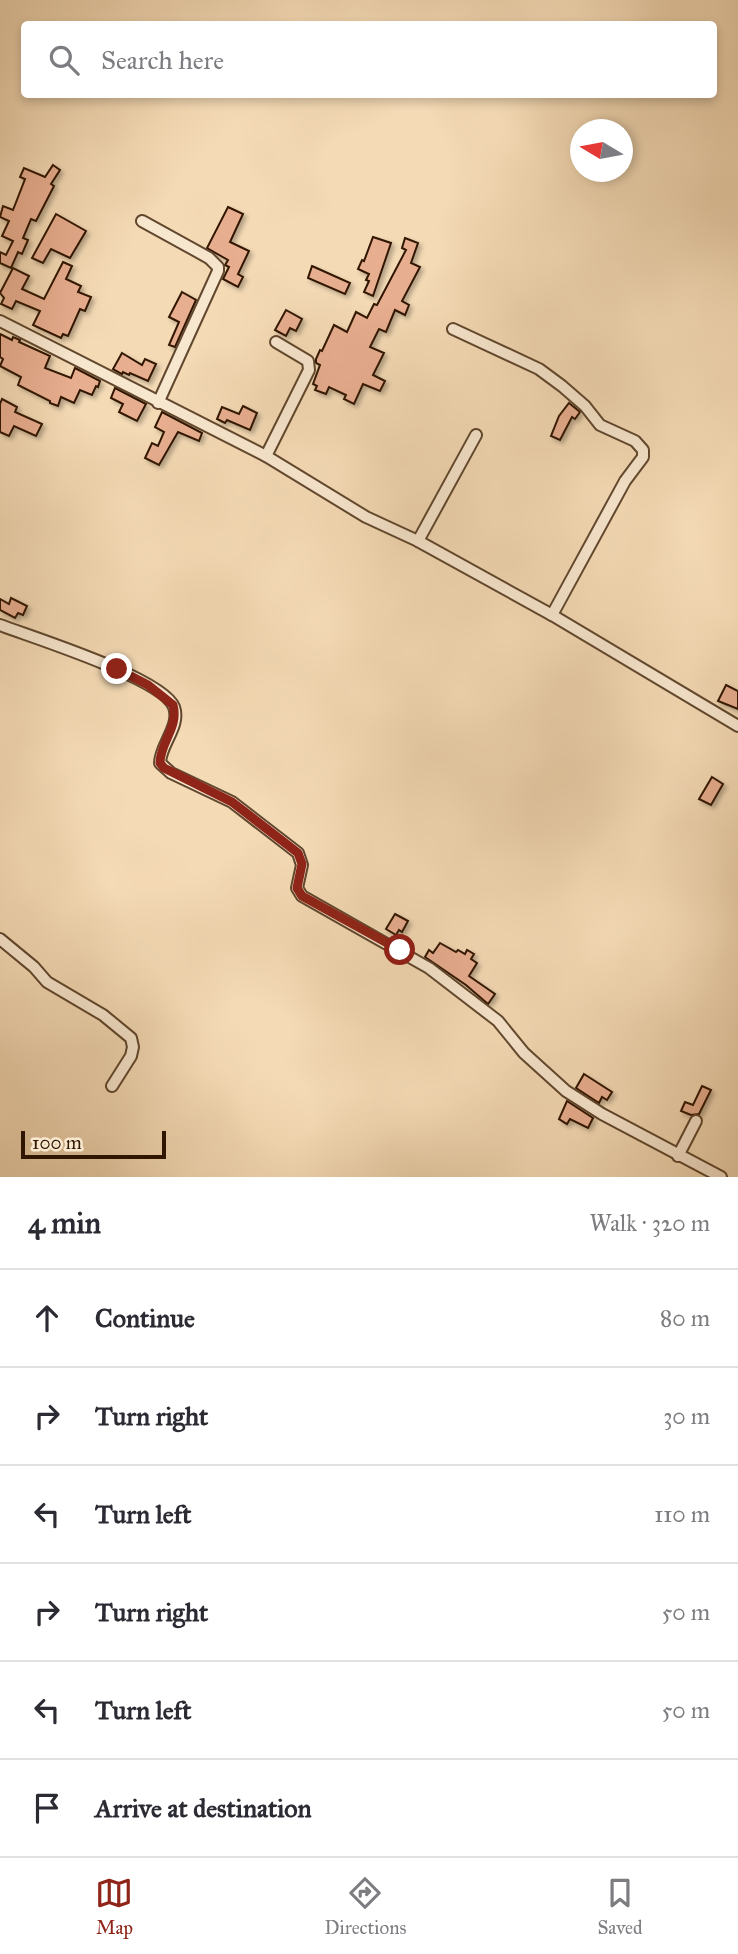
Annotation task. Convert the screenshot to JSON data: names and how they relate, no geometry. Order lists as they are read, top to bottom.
{
  "scale_bar": "100 m",
  "north": "left",
  "page": {
    "search": "Search here",
    "scale": "100 m",
    "heading": ["4 min", "Walk · 320 m"],
    "list": [
      ["Continue", "80 m"],
      ["Turn right", "30 m"],
      ["Turn left", "110 m"],
      ["Turn right", "50 m"],
      ["Turn left", "50 m"],
      "Arrive at destination"
    ],
    "nav": ["Map", "Directions", "Saved"]
  }
}
